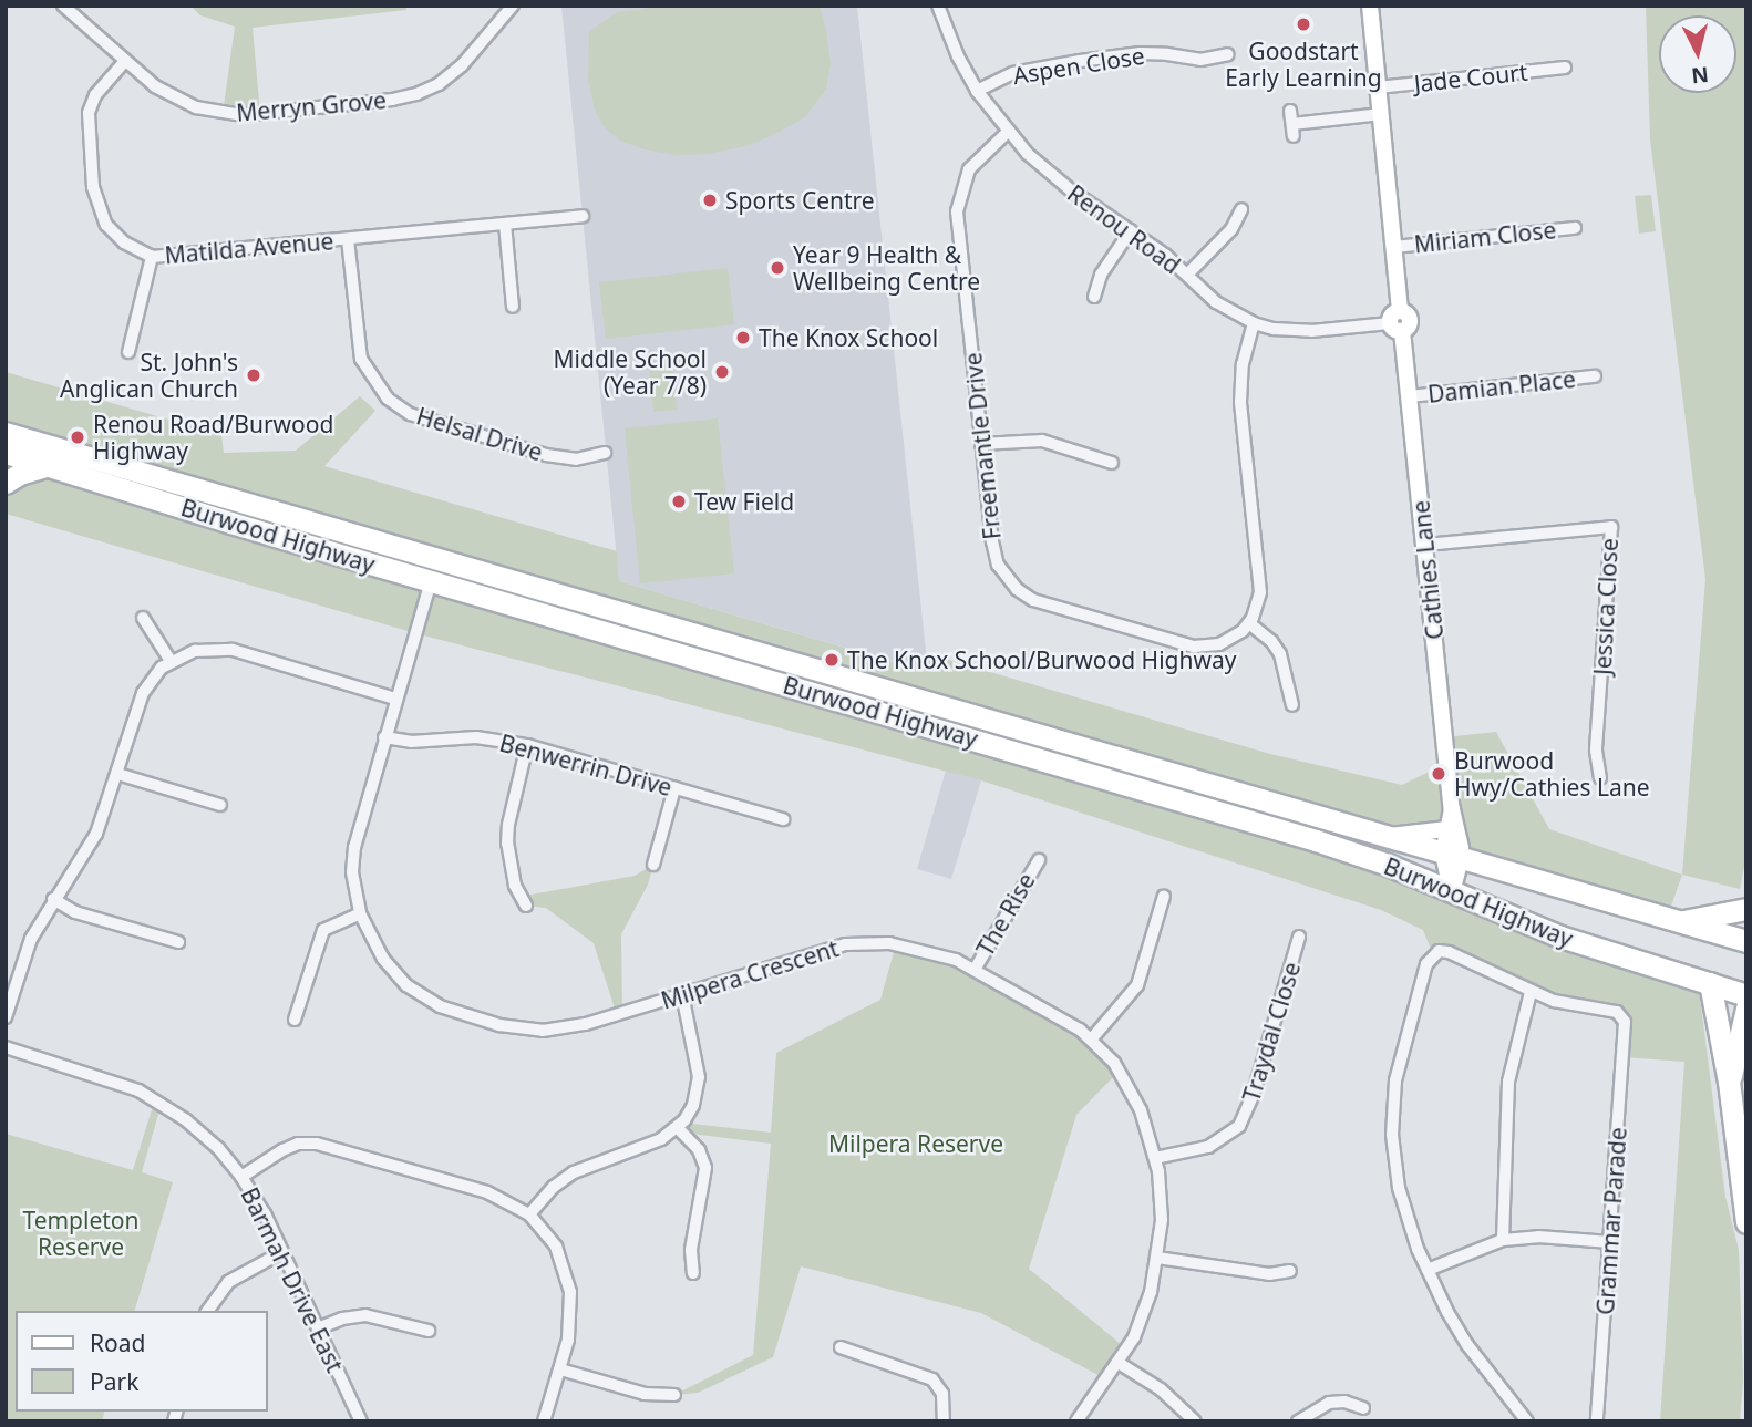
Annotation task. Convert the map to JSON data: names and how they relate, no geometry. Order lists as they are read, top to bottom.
{
  "streets": {
    "highway": ["Burwood Highway"],
    "street": [
      "Aspen Close",
      "Jade Court",
      "Merryn Grove",
      "Renou Road",
      "Miriam Close",
      "Matilda Avenue",
      "Damian Place",
      "Helsal Drive",
      "Freemantle Drive",
      "Cathies Lane",
      "Jessica Close",
      "Benwerrin Drive",
      "The Rise",
      "Milpera Crescent",
      "Traydal Close",
      "Grammar Parade",
      "Barmah Drive East"
    ]
  },
  "crossings": [
    ["Aspen Close", "Renou Road"],
    ["Jade Court", "Cathies Lane"],
    ["Merryn Grove", "Matilda Avenue"],
    ["Renou Road", "Freemantle Drive"],
    ["Renou Road", "Cathies Lane"],
    ["Miriam Close", "Cathies Lane"],
    ["Matilda Avenue", "Helsal Drive"],
    ["Damian Place", "Cathies Lane"],
    ["Burwood Highway", "Cathies Lane"],
    ["Burwood Highway", "Milpera Crescent"],
    ["Cathies Lane", "Jessica Close"],
    ["Benwerrin Drive", "Milpera Crescent"],
    ["The Rise", "Milpera Crescent"],
    ["Milpera Crescent", "Traydal Close"]
  ],
  "parks": ["Milpera Reserve", "Templeton Reserve"],
  "places": [
    "Goodstart Early Learning",
    "Sports Centre",
    "Year 9 Health & Wellbeing Centre",
    "The Knox School",
    "Middle School (Year 7/8)",
    "St. John's Anglican Church",
    "Renou Road/Burwood Highway",
    "Tew Field",
    "The Knox School/Burwood Highway",
    "Burwood Hwy/Cathies Lane"
  ],
  "legend": ["Road", "Park"],
  "north": "bottom"
}
